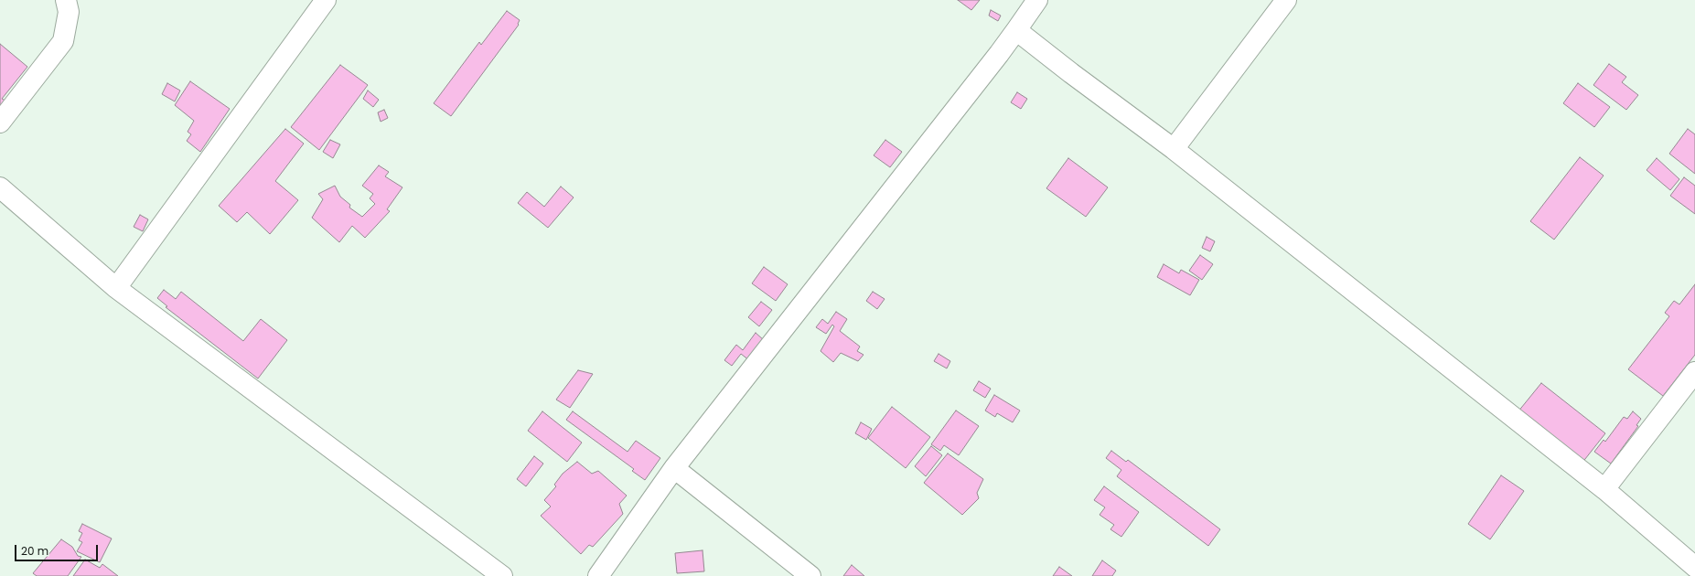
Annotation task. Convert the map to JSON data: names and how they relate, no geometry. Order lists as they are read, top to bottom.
{
  "scale_bar": "20 m"
}
